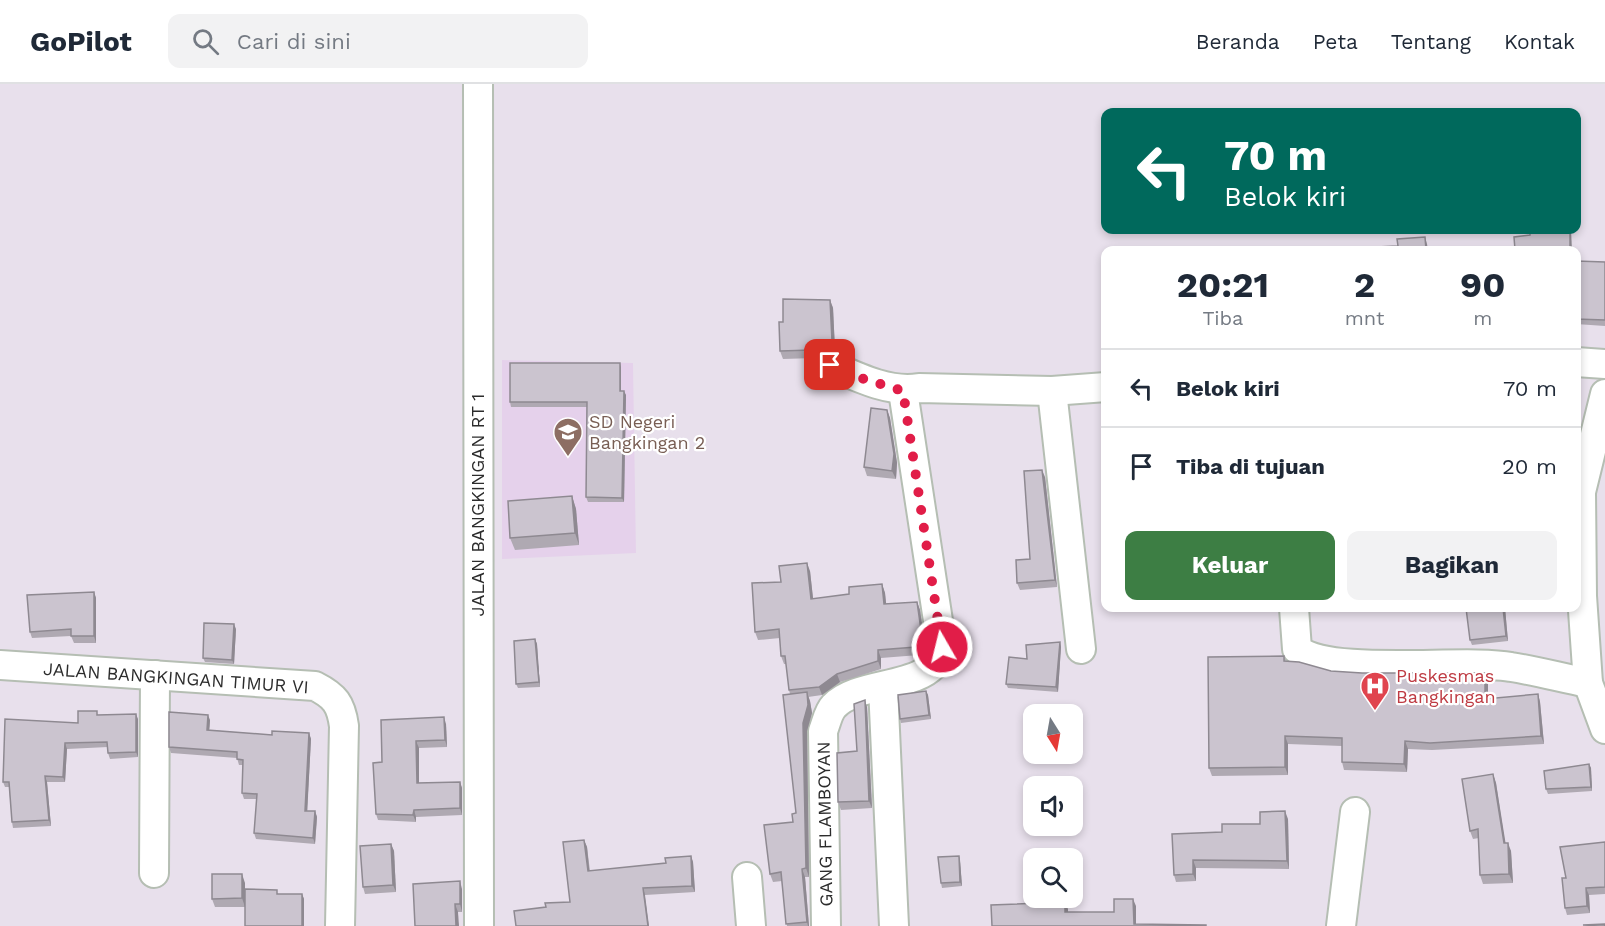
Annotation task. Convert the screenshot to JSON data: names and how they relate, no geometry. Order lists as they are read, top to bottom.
{
  "streets": {
    "street": ["JALAN BANGKINGAN RT 1", "JALAN BANGKINGAN TIMUR VI", "GANG FLAMBOYAN"]
  },
  "places": {
    "school or university": ["SD Negeri Bangkingan 2"],
    "hospital": ["Puskesmas Bangkingan"]
  },
  "north": "bottom",
  "page": {
    "header": "GoPilot",
    "search": "Cari di sini",
    "nav": [
      "Beranda",
      "Peta",
      "Tentang",
      "Kontak"
    ],
    "turn": ["70 m", "Belok kiri"],
    "eta": [
      "20:21",
      "Tiba",
      "2",
      "mnt",
      "90",
      "m"
    ],
    "list": [
      {
        "name": "Belok kiri",
        "value": "70 m"
      },
      {
        "name": "Tiba di tujuan",
        "value": "20 m"
      }
    ],
    "buttons": ["Keluar", "Bagikan"]
  }
}
